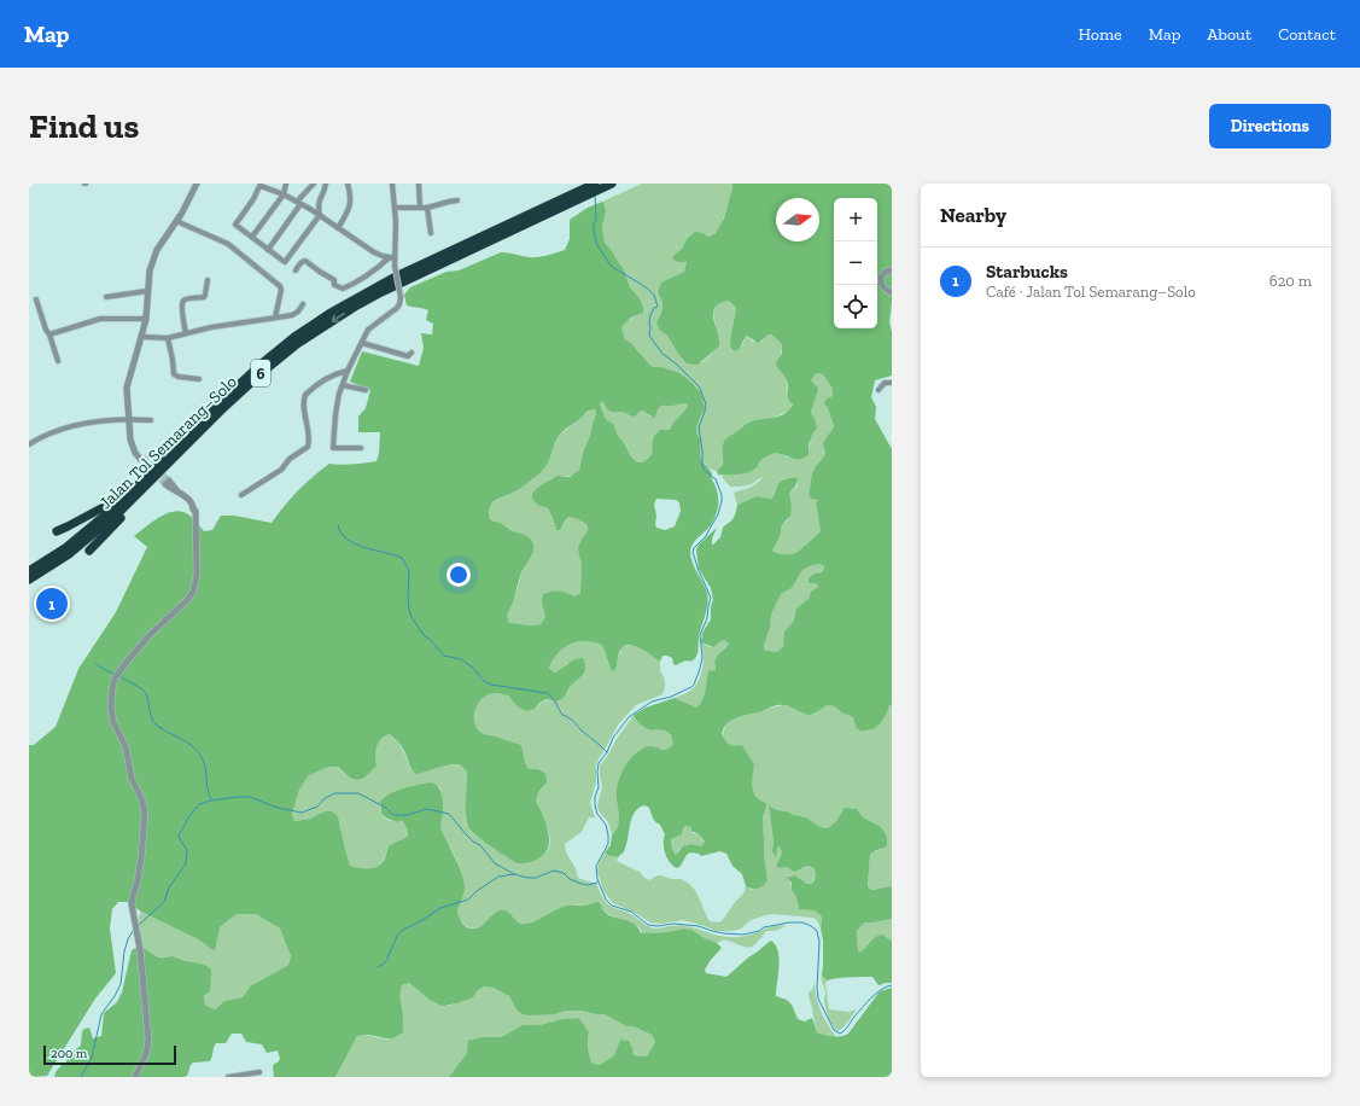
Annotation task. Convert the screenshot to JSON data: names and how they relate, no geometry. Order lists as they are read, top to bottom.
{
  "streets": {
    "highway": ["6", "Jalan Tol Semarang–Solo"]
  },
  "scale_bar": "200 m",
  "north": "right",
  "page": {
    "header": "Map",
    "nav": [
      "Home",
      "Map",
      "About",
      "Contact"
    ],
    "buttons": "Directions",
    "title": "Find us",
    "heading": "Nearby",
    "map_buttons": ["+", "−"],
    "list": [
      {
        "mark": "1",
        "name": "Starbucks",
        "note": "Café · Jalan Tol Semarang–Solo",
        "value": "620 m"
      }
    ],
    "pins": "1",
    "scale": "200 m"
  }
}
